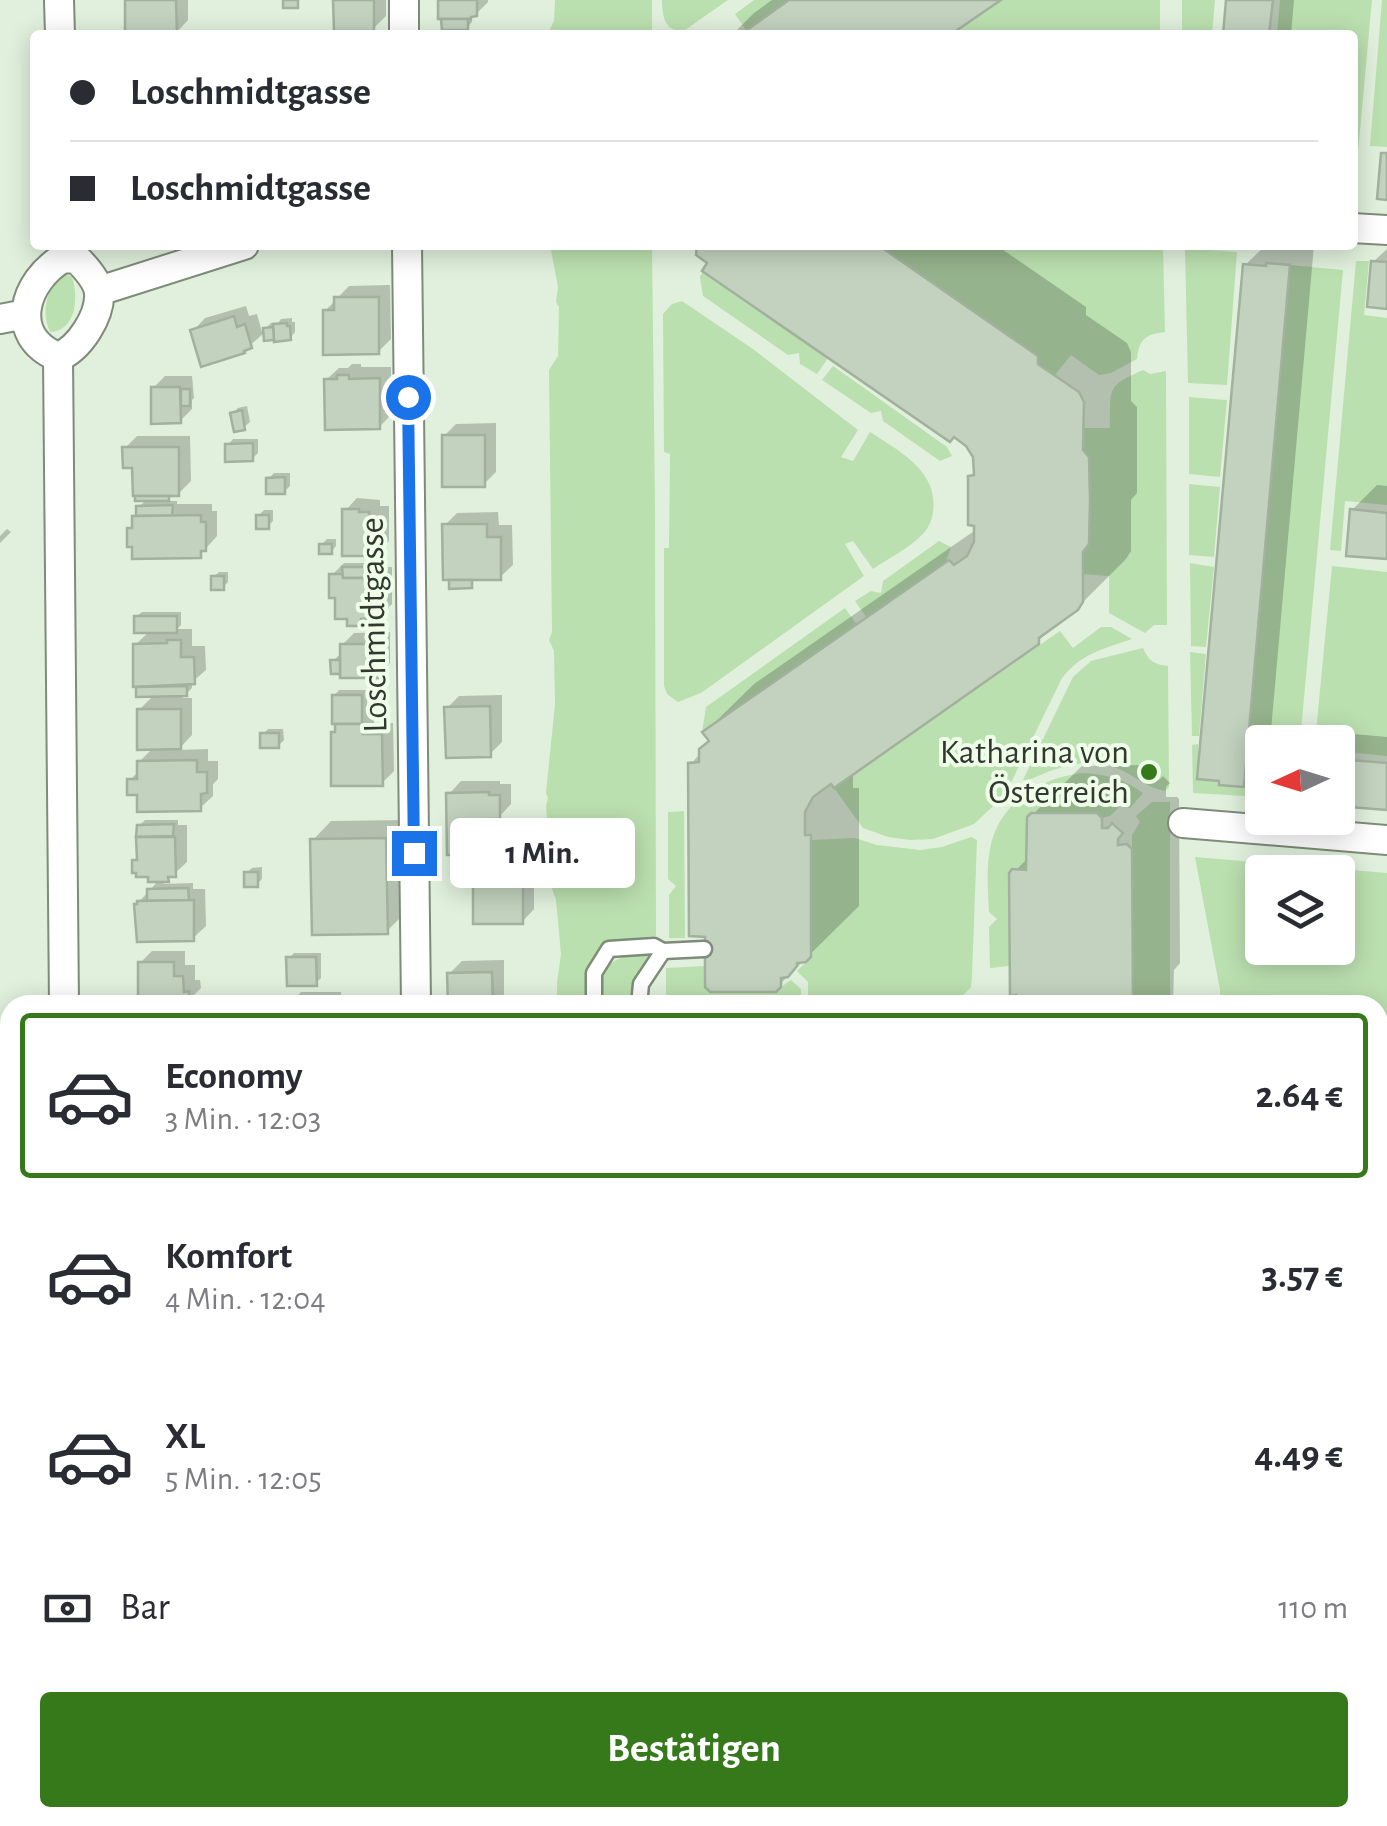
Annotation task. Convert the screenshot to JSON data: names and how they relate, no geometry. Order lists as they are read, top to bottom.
{
  "streets": {
    "street": ["Loschmidtgasse"]
  },
  "places": ["Katharina von Österreich"],
  "north": "left",
  "page": {
    "banner": ["Loschmidtgasse", "Loschmidtgasse"],
    "bubble": "1 Min.",
    "list": [
      {
        "name": "Economy",
        "note": "3 Min. · 12:03",
        "value": "2.64 €"
      },
      {
        "name": "Komfort",
        "note": "4 Min. · 12:04",
        "value": "3.57 €"
      },
      {
        "name": "XL",
        "note": "5 Min. · 12:05",
        "value": "4.49 €"
      }
    ],
    "pay": ["Bar", "110 m"],
    "buttons": "Bestätigen"
  }
}
